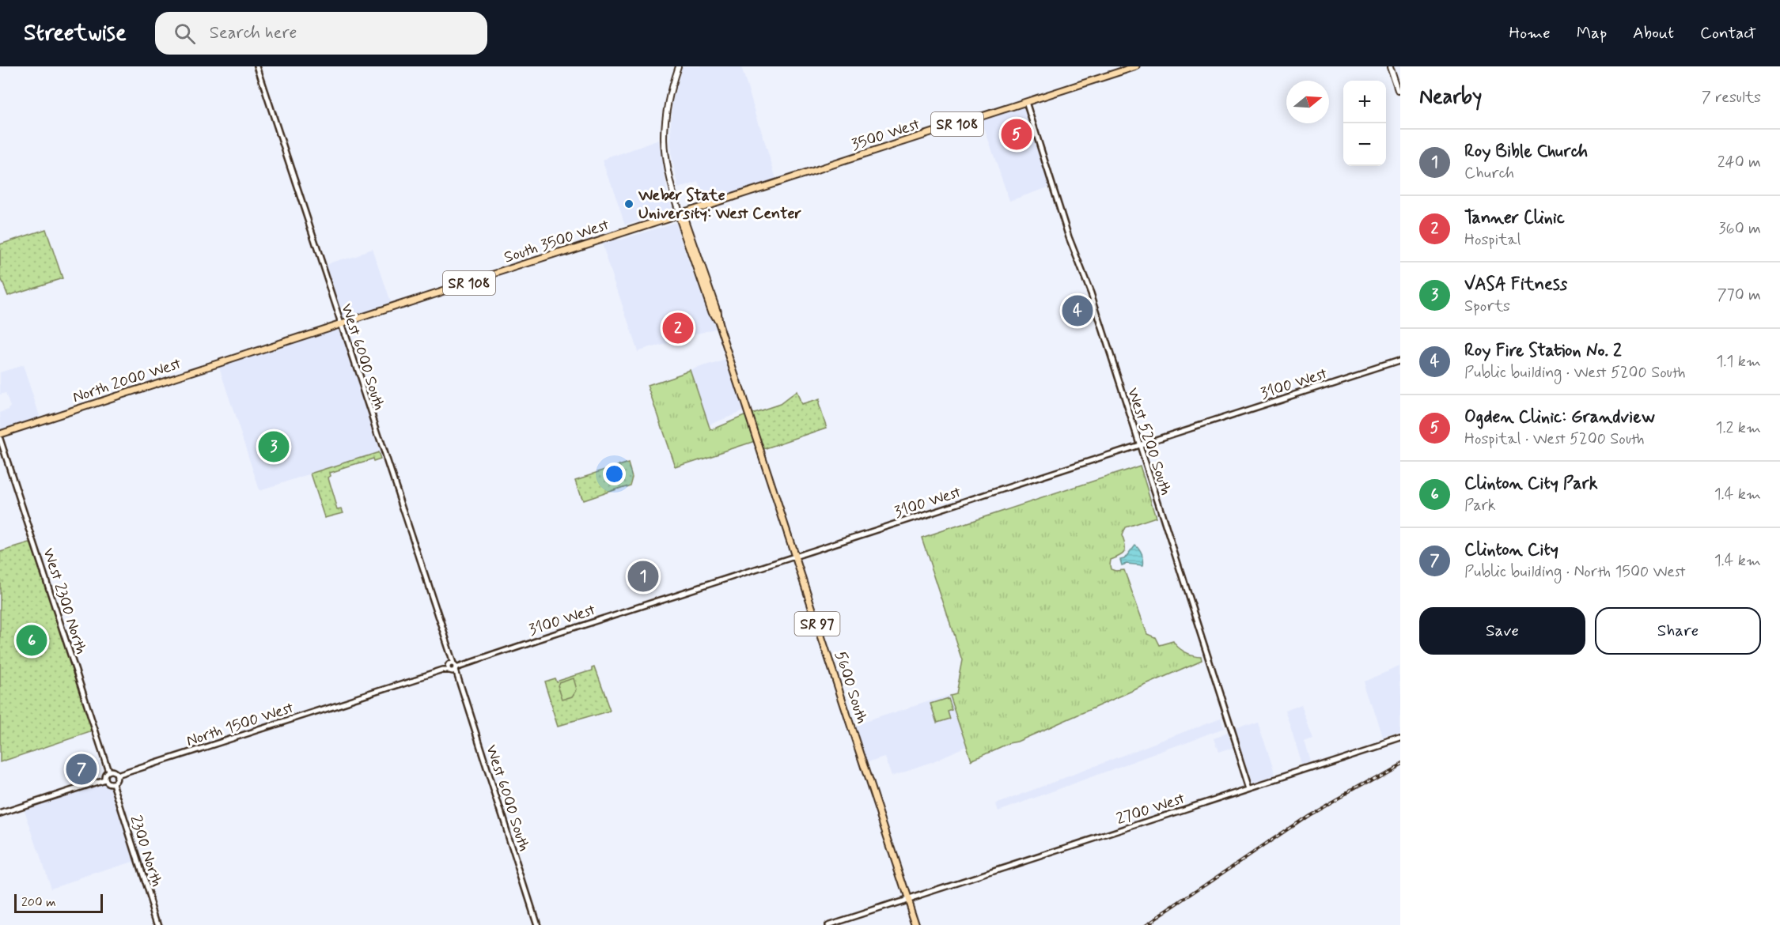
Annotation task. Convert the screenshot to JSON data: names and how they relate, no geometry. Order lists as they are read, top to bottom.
{
  "streets": {
    "main road": [
      "SR 108",
      "3500 West",
      "South 3500 West",
      "North 2000 West",
      "SR 97",
      "5600 South"
    ],
    "street": [
      "West 6000 South",
      "3100 West",
      "West 5200 South",
      "West 2300 North",
      "North 1500 West",
      "2700 West",
      "2300 North"
    ]
  },
  "crossings": [
    ["3500 West", "South 3500 West"],
    ["3500 West", "West 5200 South"],
    ["South 3500 West", "West 6000 South"],
    ["South 3500 West", "North 2000 West"],
    ["South 3500 West", "SR 97"],
    ["South 3500 West", "5600 South"],
    ["West 6000 South", "3100 West"],
    ["3100 West", "West 5200 South"],
    ["3100 West", "5600 South"],
    ["3100 West", "North 1500 West"],
    ["West 5200 South", "2700 West"],
    ["West 2300 North", "North 1500 West"],
    ["West 2300 North", "2300 North"],
    ["SR 97", "5600 South"],
    ["5600 South", "2700 West"],
    ["North 1500 West", "2300 North"]
  ],
  "places": ["Weber State University: West Center"],
  "scale_bar": "200 m",
  "north": "right",
  "page": {
    "header": "Streetwise",
    "search": "Search here",
    "nav": [
      "Home",
      "Map",
      "About",
      "Contact"
    ],
    "heading": ["Nearby", "7 results"],
    "map_buttons": ["+", "−"],
    "pins": [
      "5",
      "4",
      "2",
      "3",
      "1",
      "6",
      "7"
    ],
    "list": [
      {
        "mark": "1",
        "name": "Roy Bible Church",
        "note": "Church",
        "value": "240 m"
      },
      {
        "mark": "2",
        "name": "Tanner Clinic",
        "note": "Hospital",
        "value": "360 m"
      },
      {
        "mark": "3",
        "name": "VASA Fitness",
        "note": "Sports",
        "value": "770 m"
      },
      {
        "mark": "4",
        "name": "Roy Fire Station No. 2",
        "note": "Public building · West 5200 South",
        "value": "1.1 km"
      },
      {
        "mark": "5",
        "name": "Ogden Clinic: Grandview",
        "note": "Hospital · West 5200 South",
        "value": "1.2 km"
      },
      {
        "mark": "6",
        "name": "Clinton City Park",
        "note": "Park",
        "value": "1.4 km"
      },
      {
        "mark": "7",
        "name": "Clinton City",
        "note": "Public building · North 1500 West",
        "value": "1.4 km"
      }
    ],
    "buttons": ["Save", "Share"],
    "scale": "200 m"
  }
}
